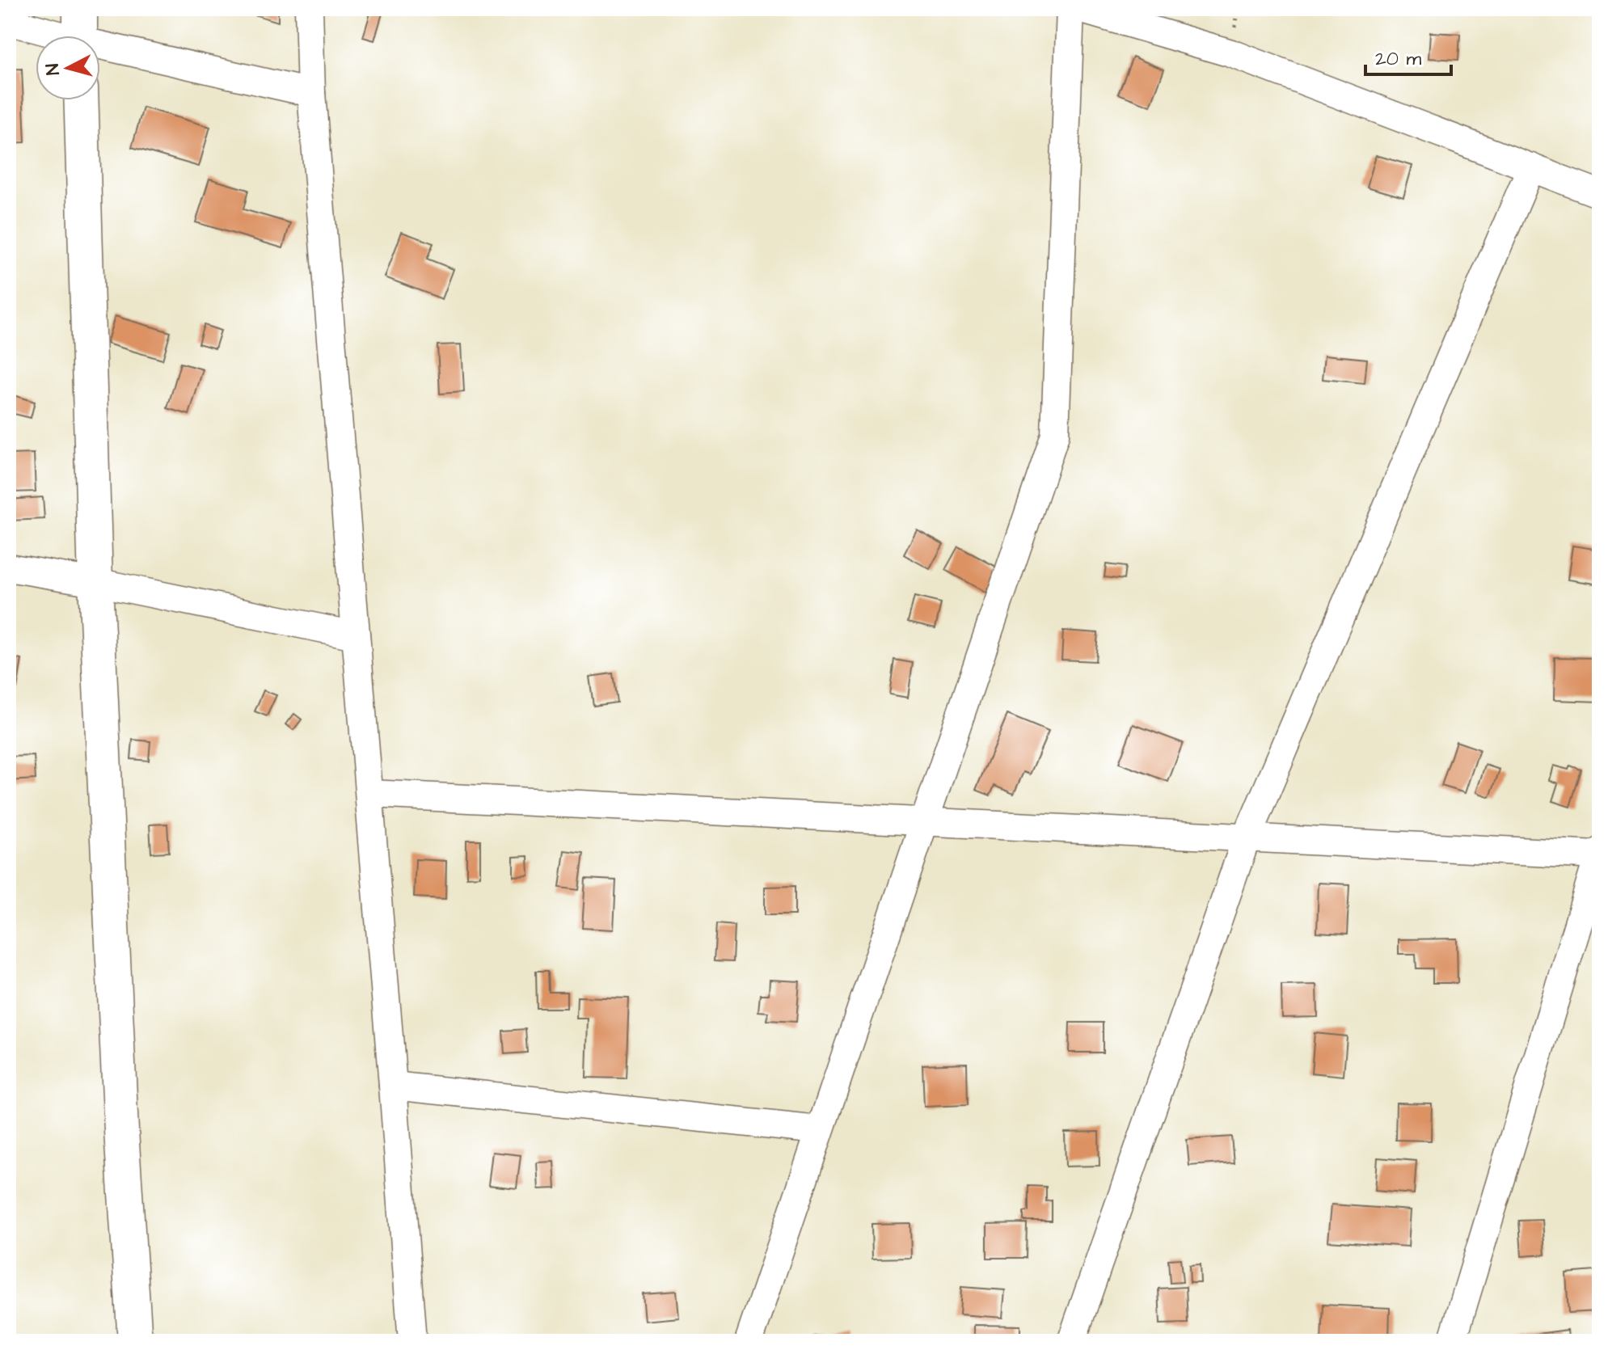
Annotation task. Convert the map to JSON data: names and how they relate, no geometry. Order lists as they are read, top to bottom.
{
  "scale_bar": "20 m",
  "north": "left"
}
